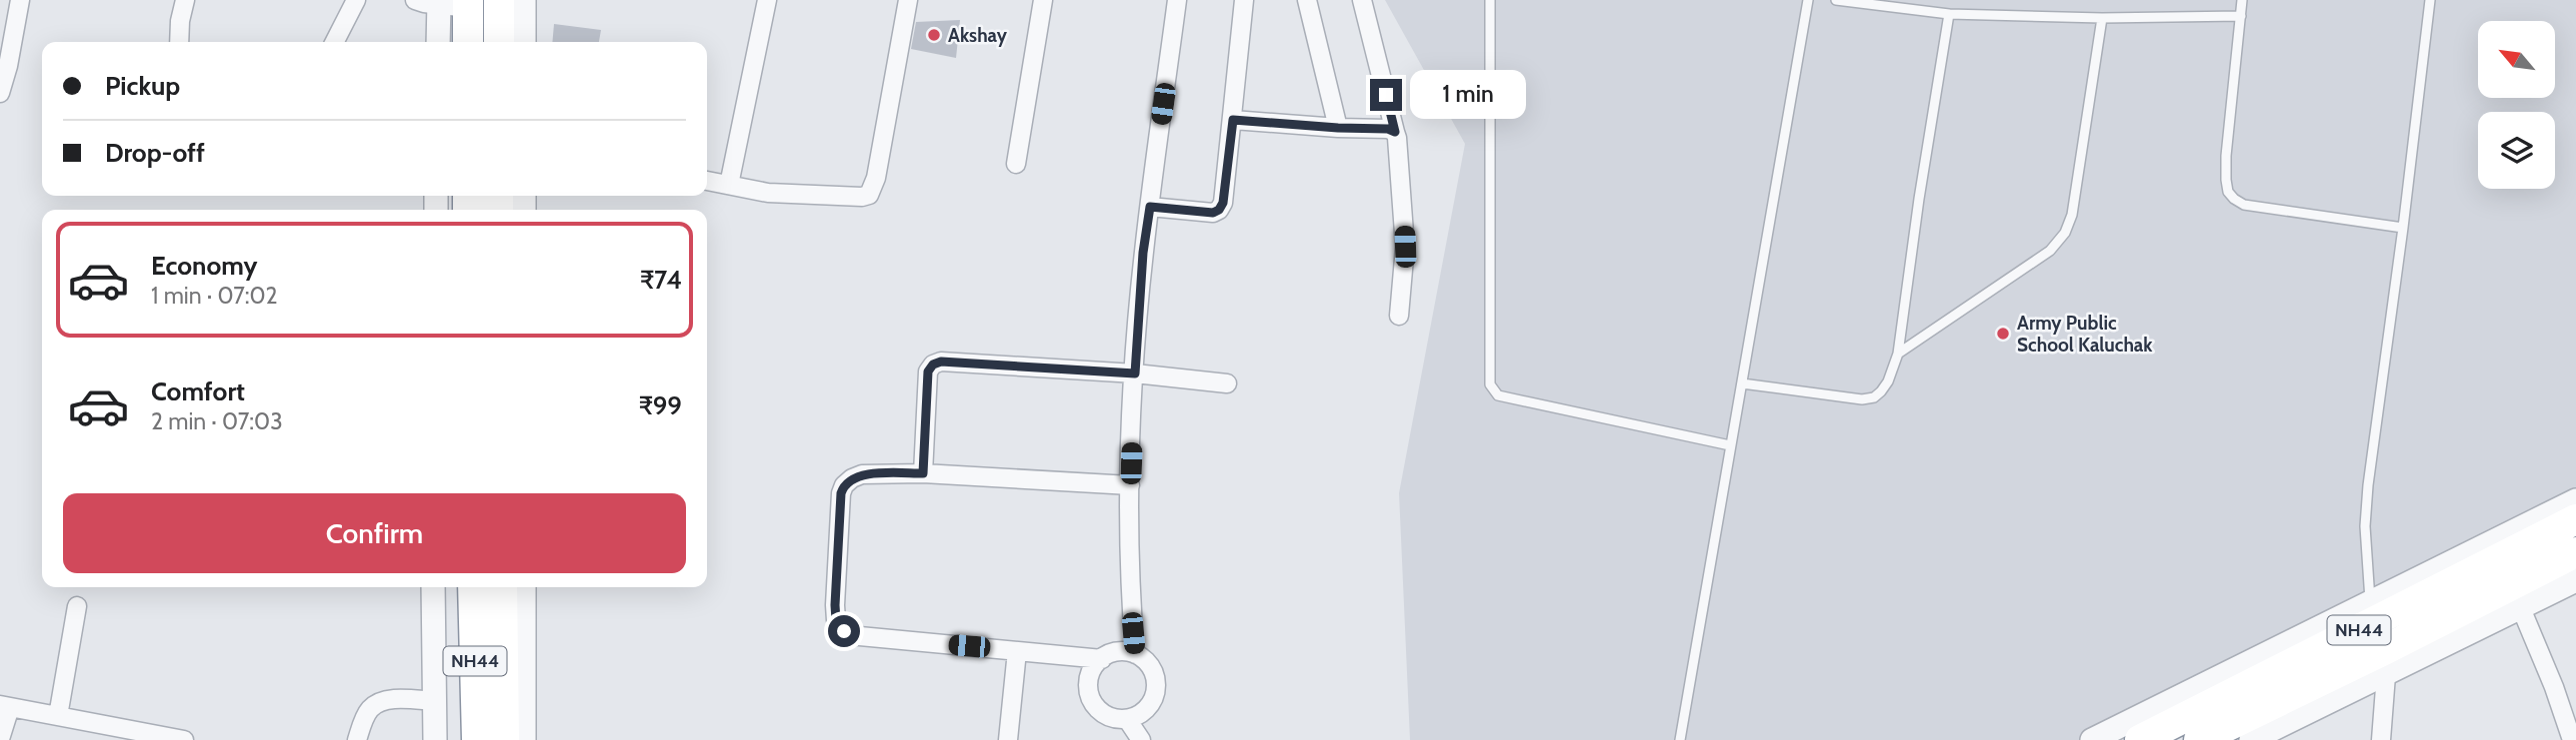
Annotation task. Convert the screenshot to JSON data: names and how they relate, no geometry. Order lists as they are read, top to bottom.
{
  "streets": {
    "highway": ["NH44"]
  },
  "places": ["Akshay", "Army Public School Kaluchak"],
  "north": "top left",
  "page": {
    "banner": ["Pickup", "Drop-off"],
    "bubble": "1 min",
    "list": [
      {
        "name": "Economy",
        "note": "1 min · 07:02",
        "value": "₹74"
      },
      {
        "name": "Comfort",
        "note": "2 min · 07:03",
        "value": "₹99"
      }
    ],
    "buttons": "Confirm"
  }
}
